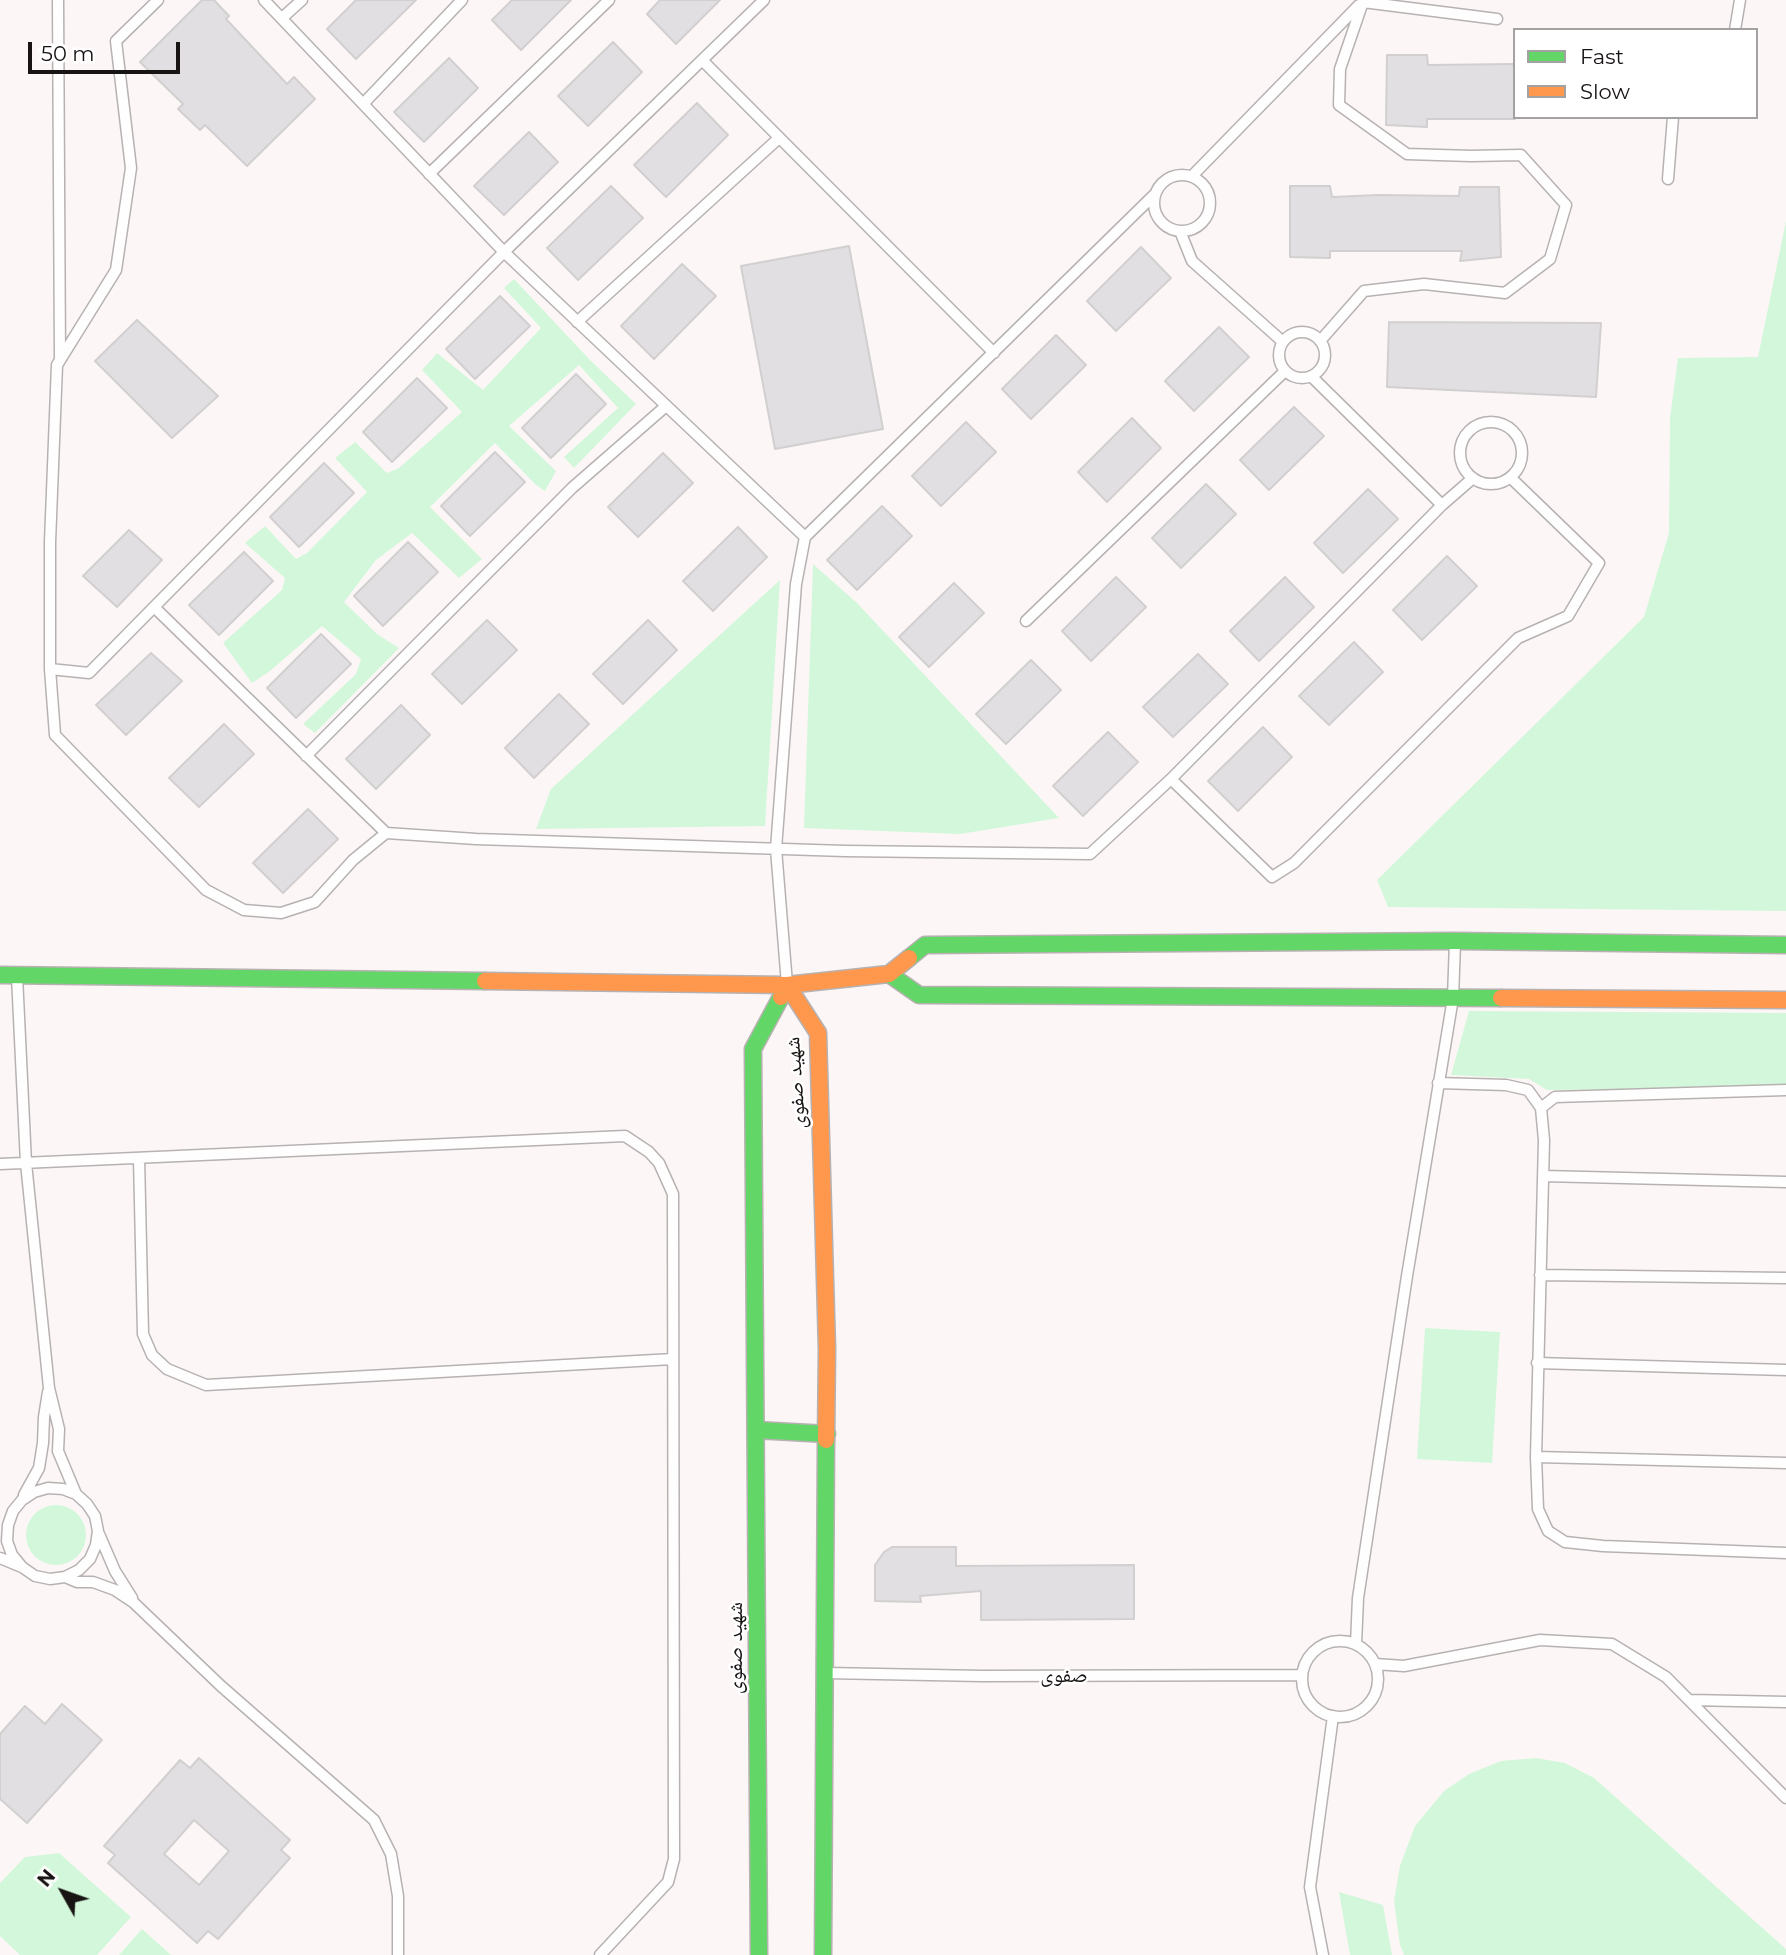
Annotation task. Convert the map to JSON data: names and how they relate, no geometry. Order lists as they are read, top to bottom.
{
  "streets": {
    "street": ["شهید صفوی"],
    "lane": ["صفوی"]
  },
  "crossings": [
    ["شهید صفوی", "صفوی"]
  ],
  "legend": ["Fast", "Slow"],
  "scale_bar": "50 m",
  "north": "top left"
}
